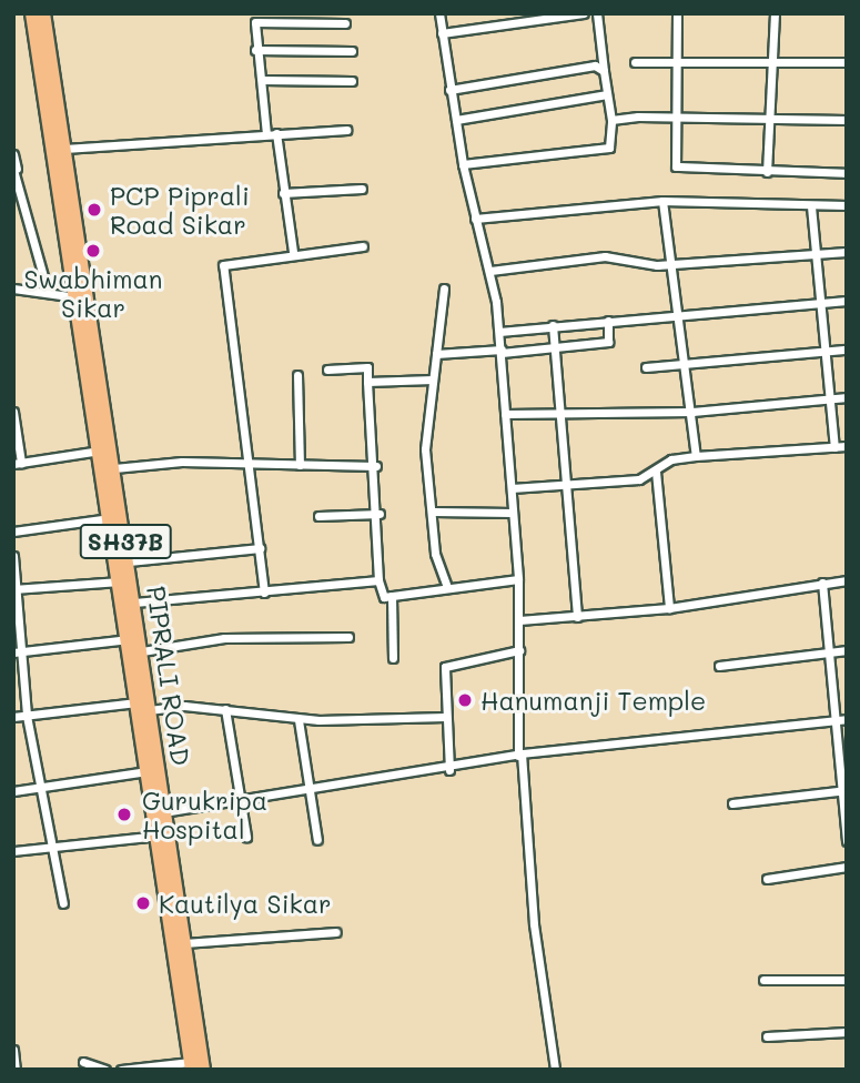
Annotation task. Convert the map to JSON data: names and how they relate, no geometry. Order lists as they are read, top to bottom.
{
  "streets": {
    "main road": ["SH37B", "PIPRALI ROAD"]
  },
  "places": [
    "PCP Piprali Road Sikar",
    "Swabhiman Sikar",
    "Hanumanji Temple",
    "Gurukripa Hospital",
    "Kautilya Sikar"
  ]
}
